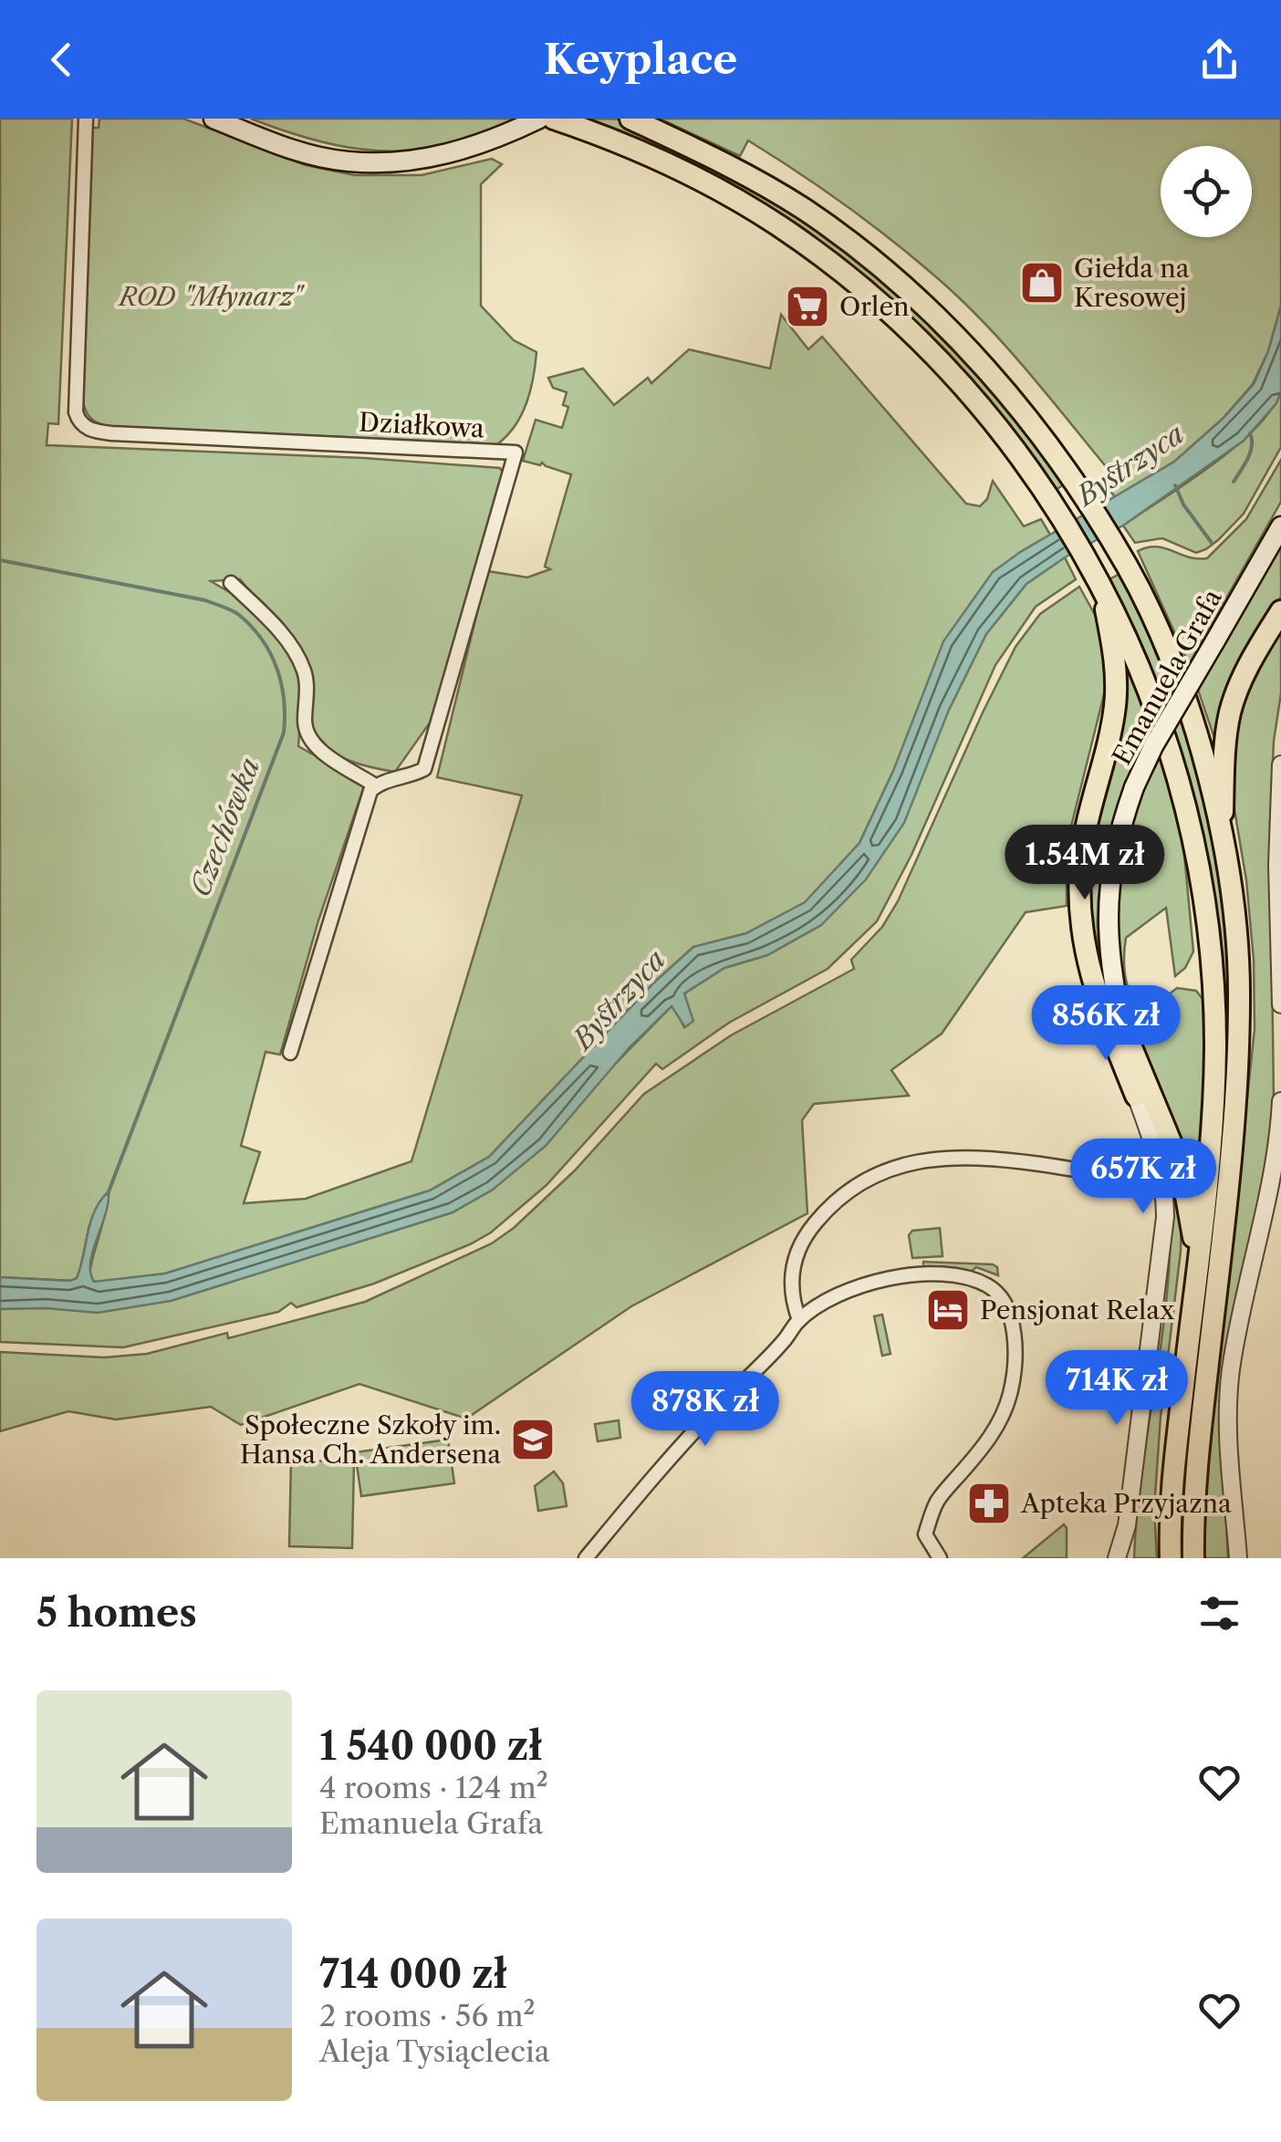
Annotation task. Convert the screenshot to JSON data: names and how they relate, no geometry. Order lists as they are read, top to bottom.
{
  "streets": {
    "main road": ["Emanuela Grafa"],
    "street": ["Działkowa"]
  },
  "water": ["Bystrzyca", "Czechówka"],
  "parks": ["ROD \"Młynarz\""],
  "places": {
    "shop": ["Giełda na Kresowej"],
    "supermarket": ["Orlen"],
    "hotel": ["Pensjonat Relax"],
    "school or university": ["Społeczne Szkoły im. Hansa Ch. Andersena"],
    "pharmacy": ["Apteka Przyjazna"]
  },
  "page": {
    "header": "Keyplace",
    "price": [
      "1.54M zł",
      "856K zł",
      "657K zł",
      "714K zł",
      "878K zł"
    ],
    "heading": "5 homes",
    "list": [
      {
        "name": "1 540 000 zł",
        "note": "4 rooms · 124 m² · Emanuela Grafa"
      },
      {
        "name": "714 000 zł",
        "note": "2 rooms · 56 m² · Aleja Tysiąclecia"
      }
    ]
  }
}
